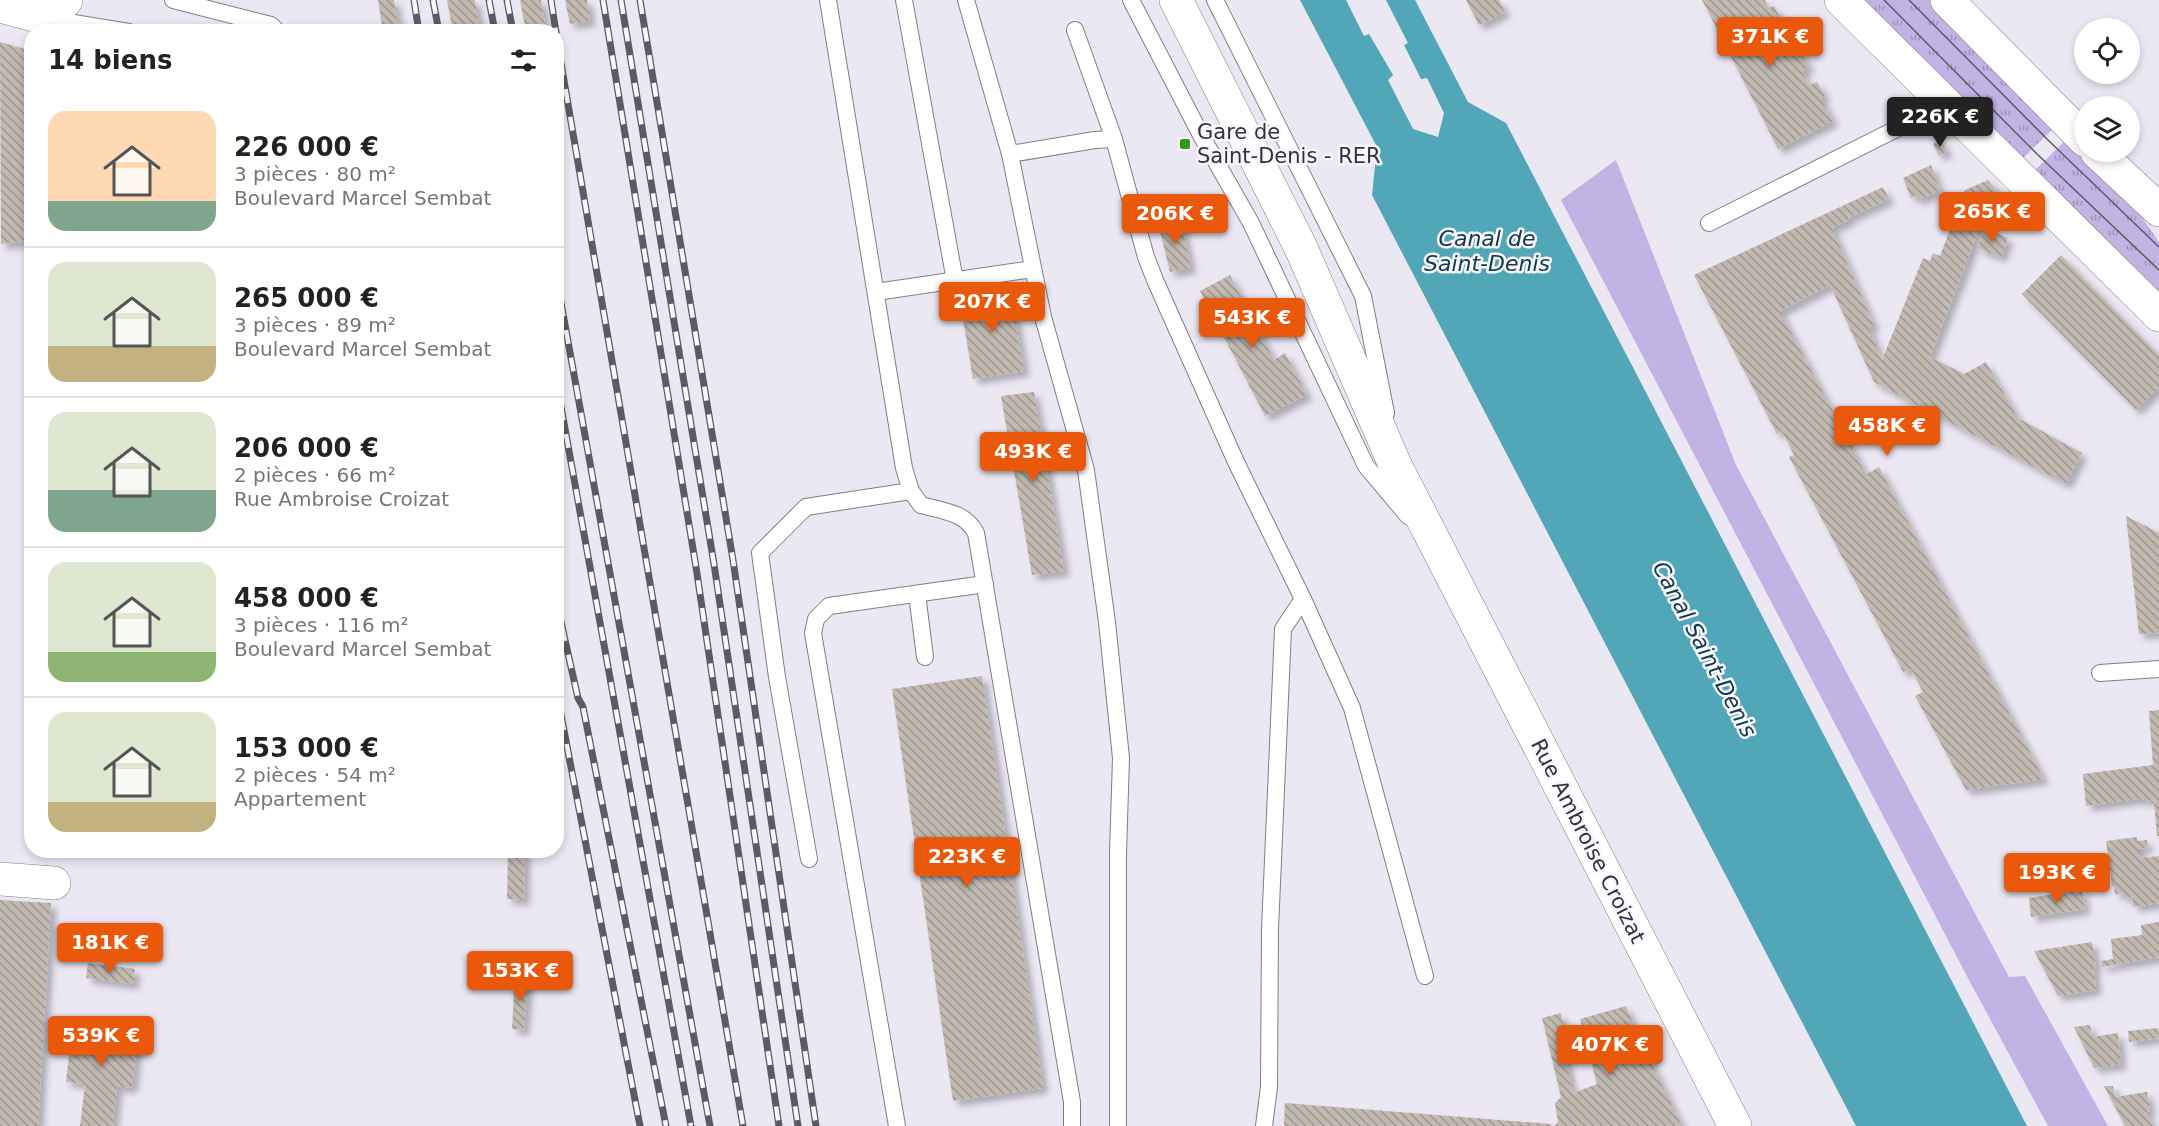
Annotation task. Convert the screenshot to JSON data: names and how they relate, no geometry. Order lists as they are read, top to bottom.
{
  "streets": {
    "main road": ["Rue Ambroise Croizat"]
  },
  "water": ["Canal de Saint-Denis", "Canal Saint-Denis"],
  "places": {
    "transit": ["Gare de Saint-Denis - RER"]
  },
  "page": {
    "price": [
      "371K €",
      "226K €",
      "265K €",
      "206K €",
      "207K €",
      "543K €",
      "458K €",
      "493K €",
      "223K €",
      "193K €",
      "181K €",
      "153K €",
      "539K €",
      "407K €"
    ],
    "heading": "14 biens",
    "list": [
      {
        "name": "226 000 €",
        "note": "3 pièces · 80 m² · Boulevard Marcel Sembat"
      },
      {
        "name": "265 000 €",
        "note": "3 pièces · 89 m² · Boulevard Marcel Sembat"
      },
      {
        "name": "206 000 €",
        "note": "2 pièces · 66 m² · Rue Ambroise Croizat"
      },
      {
        "name": "458 000 €",
        "note": "3 pièces · 116 m² · Boulevard Marcel Sembat"
      },
      {
        "name": "153 000 €",
        "note": "2 pièces · 54 m² · Appartement"
      }
    ]
  }
}
